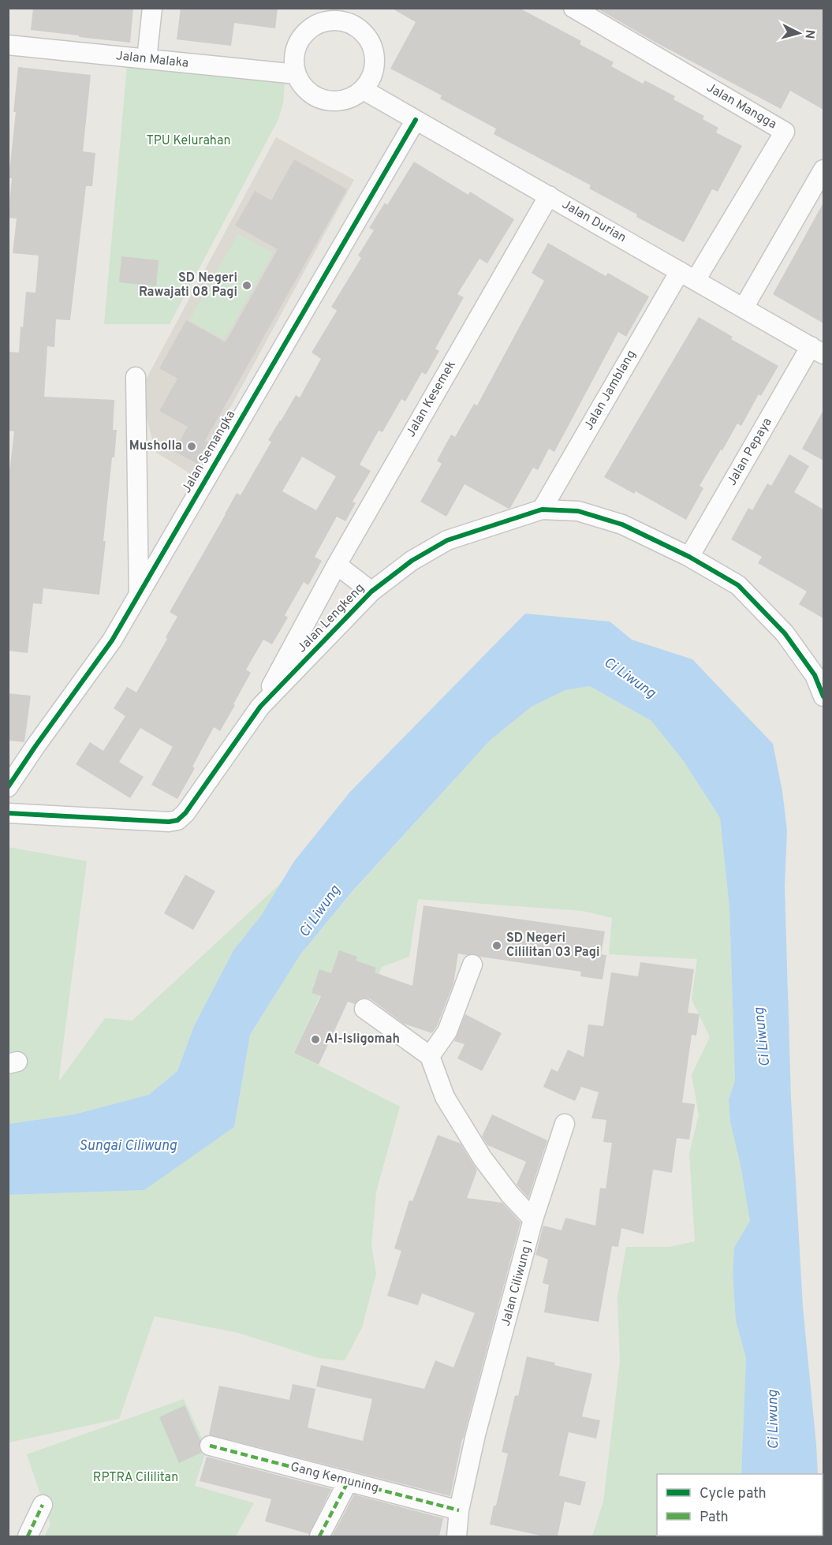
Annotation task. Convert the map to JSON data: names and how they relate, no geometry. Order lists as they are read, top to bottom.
{
  "streets": {
    "street": [
      "Jalan Malaka",
      "Jalan Mangga",
      "Jalan Durian",
      "Jalan Jamblang",
      "Jalan Kesemek",
      "Jalan Semangka",
      "Jalan Pepaya",
      "Jalan Lengkeng",
      "Jalan Ciliwung I",
      "Gang Kemuning"
    ]
  },
  "crossings": [
    ["Jalan Malaka", "Jalan Durian"],
    ["Jalan Mangga", "Jalan Durian"],
    ["Jalan Mangga", "Jalan Jamblang"],
    ["Jalan Durian", "Jalan Jamblang"],
    ["Jalan Durian", "Jalan Kesemek"],
    ["Jalan Durian", "Jalan Semangka"],
    ["Jalan Durian", "Jalan Pepaya"],
    ["Jalan Jamblang", "Jalan Lengkeng"],
    ["Jalan Kesemek", "Jalan Lengkeng"],
    ["Jalan Pepaya", "Jalan Lengkeng"],
    ["Jalan Ciliwung I", "Gang Kemuning"]
  ],
  "water": ["Ci Liwung", "Sungai Ciliwung"],
  "parks": ["TPU Kelurahan", "RPTRA Cililitan"],
  "places": [
    "SD Negeri Rawajati 08 Pagi",
    "Musholla",
    "SD Negeri Cililitan 03 Pagi",
    "Al-Isligomah"
  ],
  "legend": ["Cycle path", "Path"],
  "north": "right"
}
